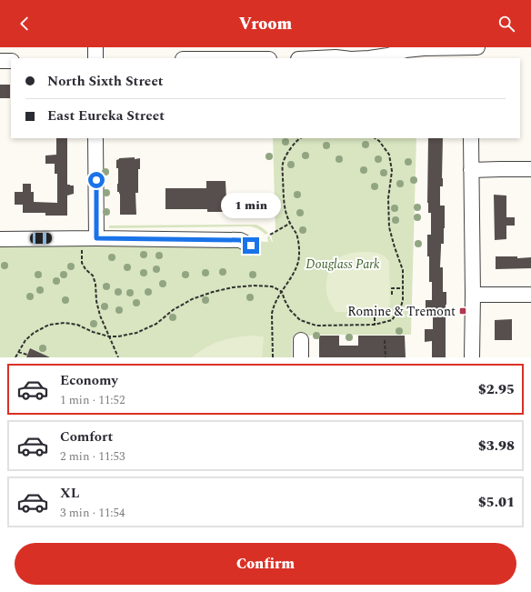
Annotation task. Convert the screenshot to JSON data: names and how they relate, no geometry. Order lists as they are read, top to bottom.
{
  "parks": ["Douglass Park"],
  "places": {
    "transit": ["Romine & Tremont"]
  },
  "page": {
    "header": "Vroom",
    "banner": ["North Sixth Street", "East Eureka Street"],
    "bubble": "1 min",
    "list": [
      {
        "name": "Economy",
        "note": "1 min · 11:52",
        "value": "$2.95"
      },
      {
        "name": "Comfort",
        "note": "2 min · 11:53",
        "value": "$3.98"
      },
      {
        "name": "XL",
        "note": "3 min · 11:54",
        "value": "$5.01"
      }
    ],
    "buttons": "Confirm"
  }
}
